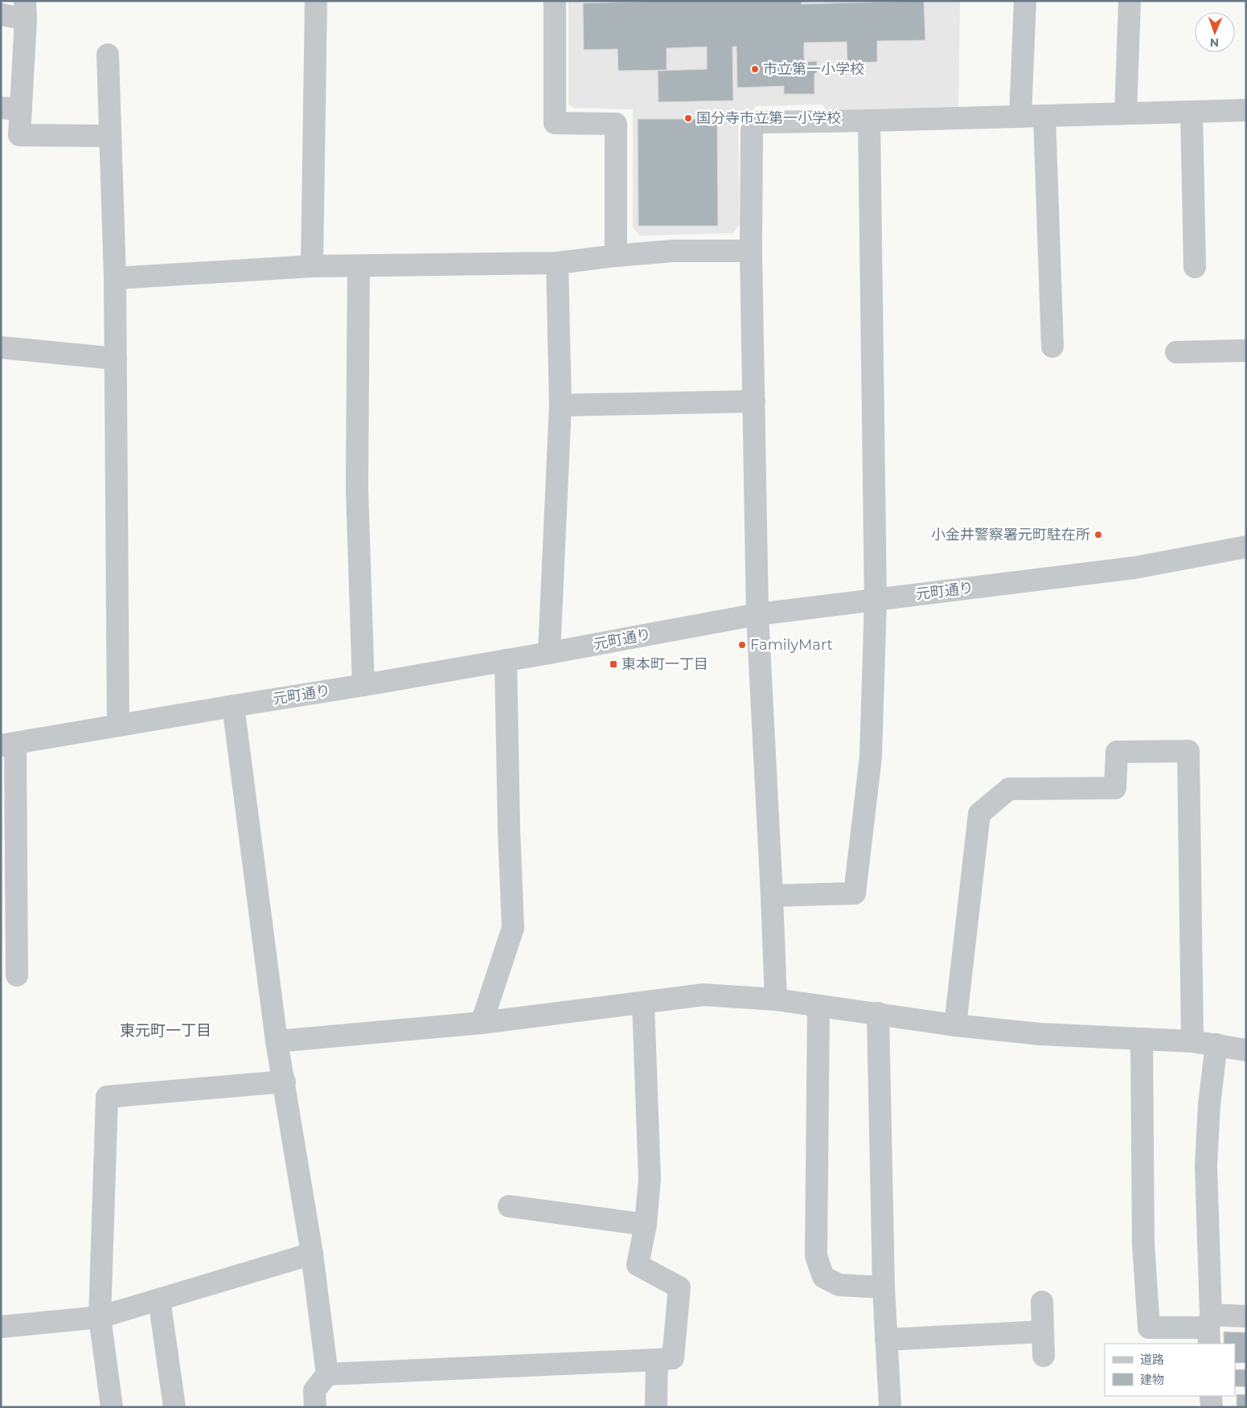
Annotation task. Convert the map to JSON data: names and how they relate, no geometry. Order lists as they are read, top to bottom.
{
  "streets": {
    "street": ["元町通り"]
  },
  "districts": ["東元町一丁目"],
  "places": {
    "other": [
      "市立第一小学校",
      "国分寺市立第一小学校",
      "小金井警察署元町駐在所",
      "FamilyMart"
    ],
    "transit": ["東本町一丁目"]
  },
  "legend": ["道路", "建物"],
  "north": "bottom"
}
